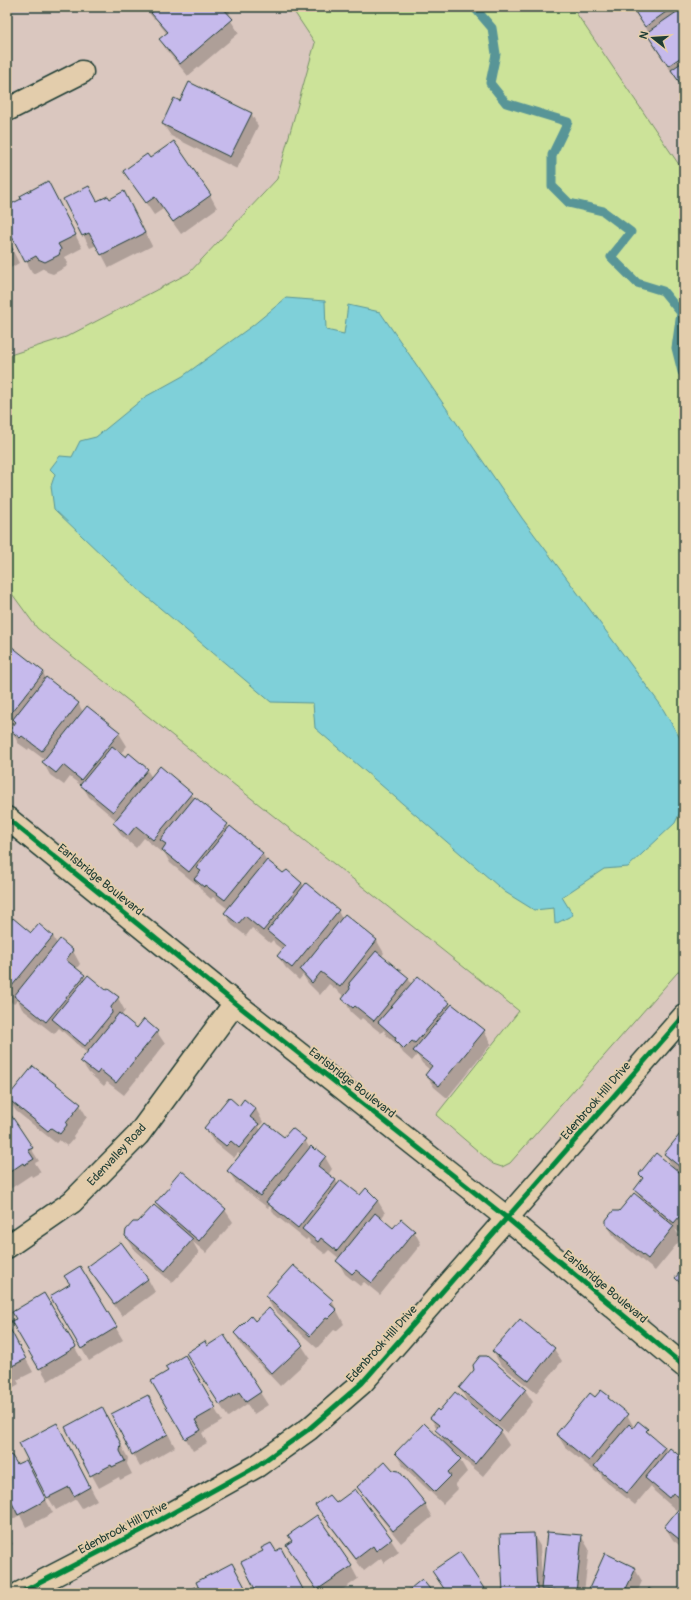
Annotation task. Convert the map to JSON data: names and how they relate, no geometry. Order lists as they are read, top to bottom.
{
  "streets": {
    "street": ["Earlsbridge Boulevard", "Edenbrook Hill Drive", "Edenvalley Road"]
  },
  "crossings": [
    ["Earlsbridge Boulevard", "Edenbrook Hill Drive"],
    ["Earlsbridge Boulevard", "Edenvalley Road"]
  ],
  "north": "left"
}
